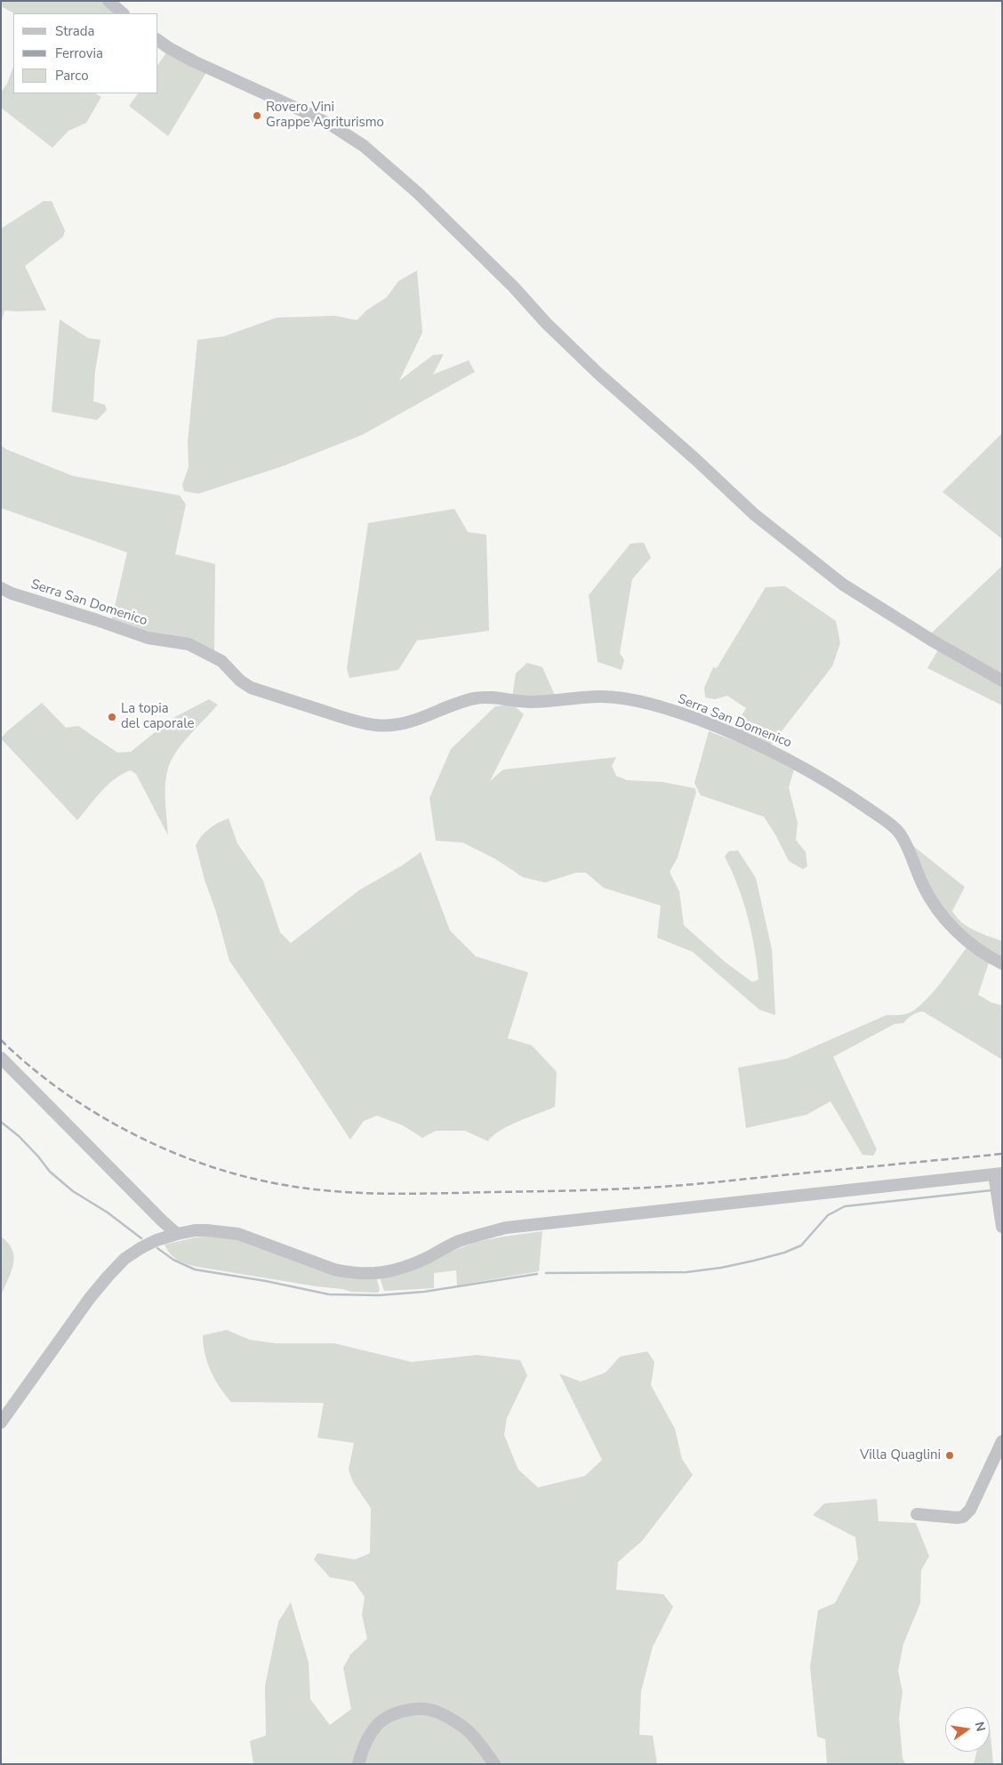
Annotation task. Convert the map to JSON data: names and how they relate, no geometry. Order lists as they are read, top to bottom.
{
  "streets": {
    "street": ["Serra San Domenico"]
  },
  "places": ["Rovero Vini Grappe Agriturismo", "La topia del caporale", "Villa Quaglini"],
  "legend": ["Strada", "Ferrovia", "Parco"],
  "north": "right"
}
